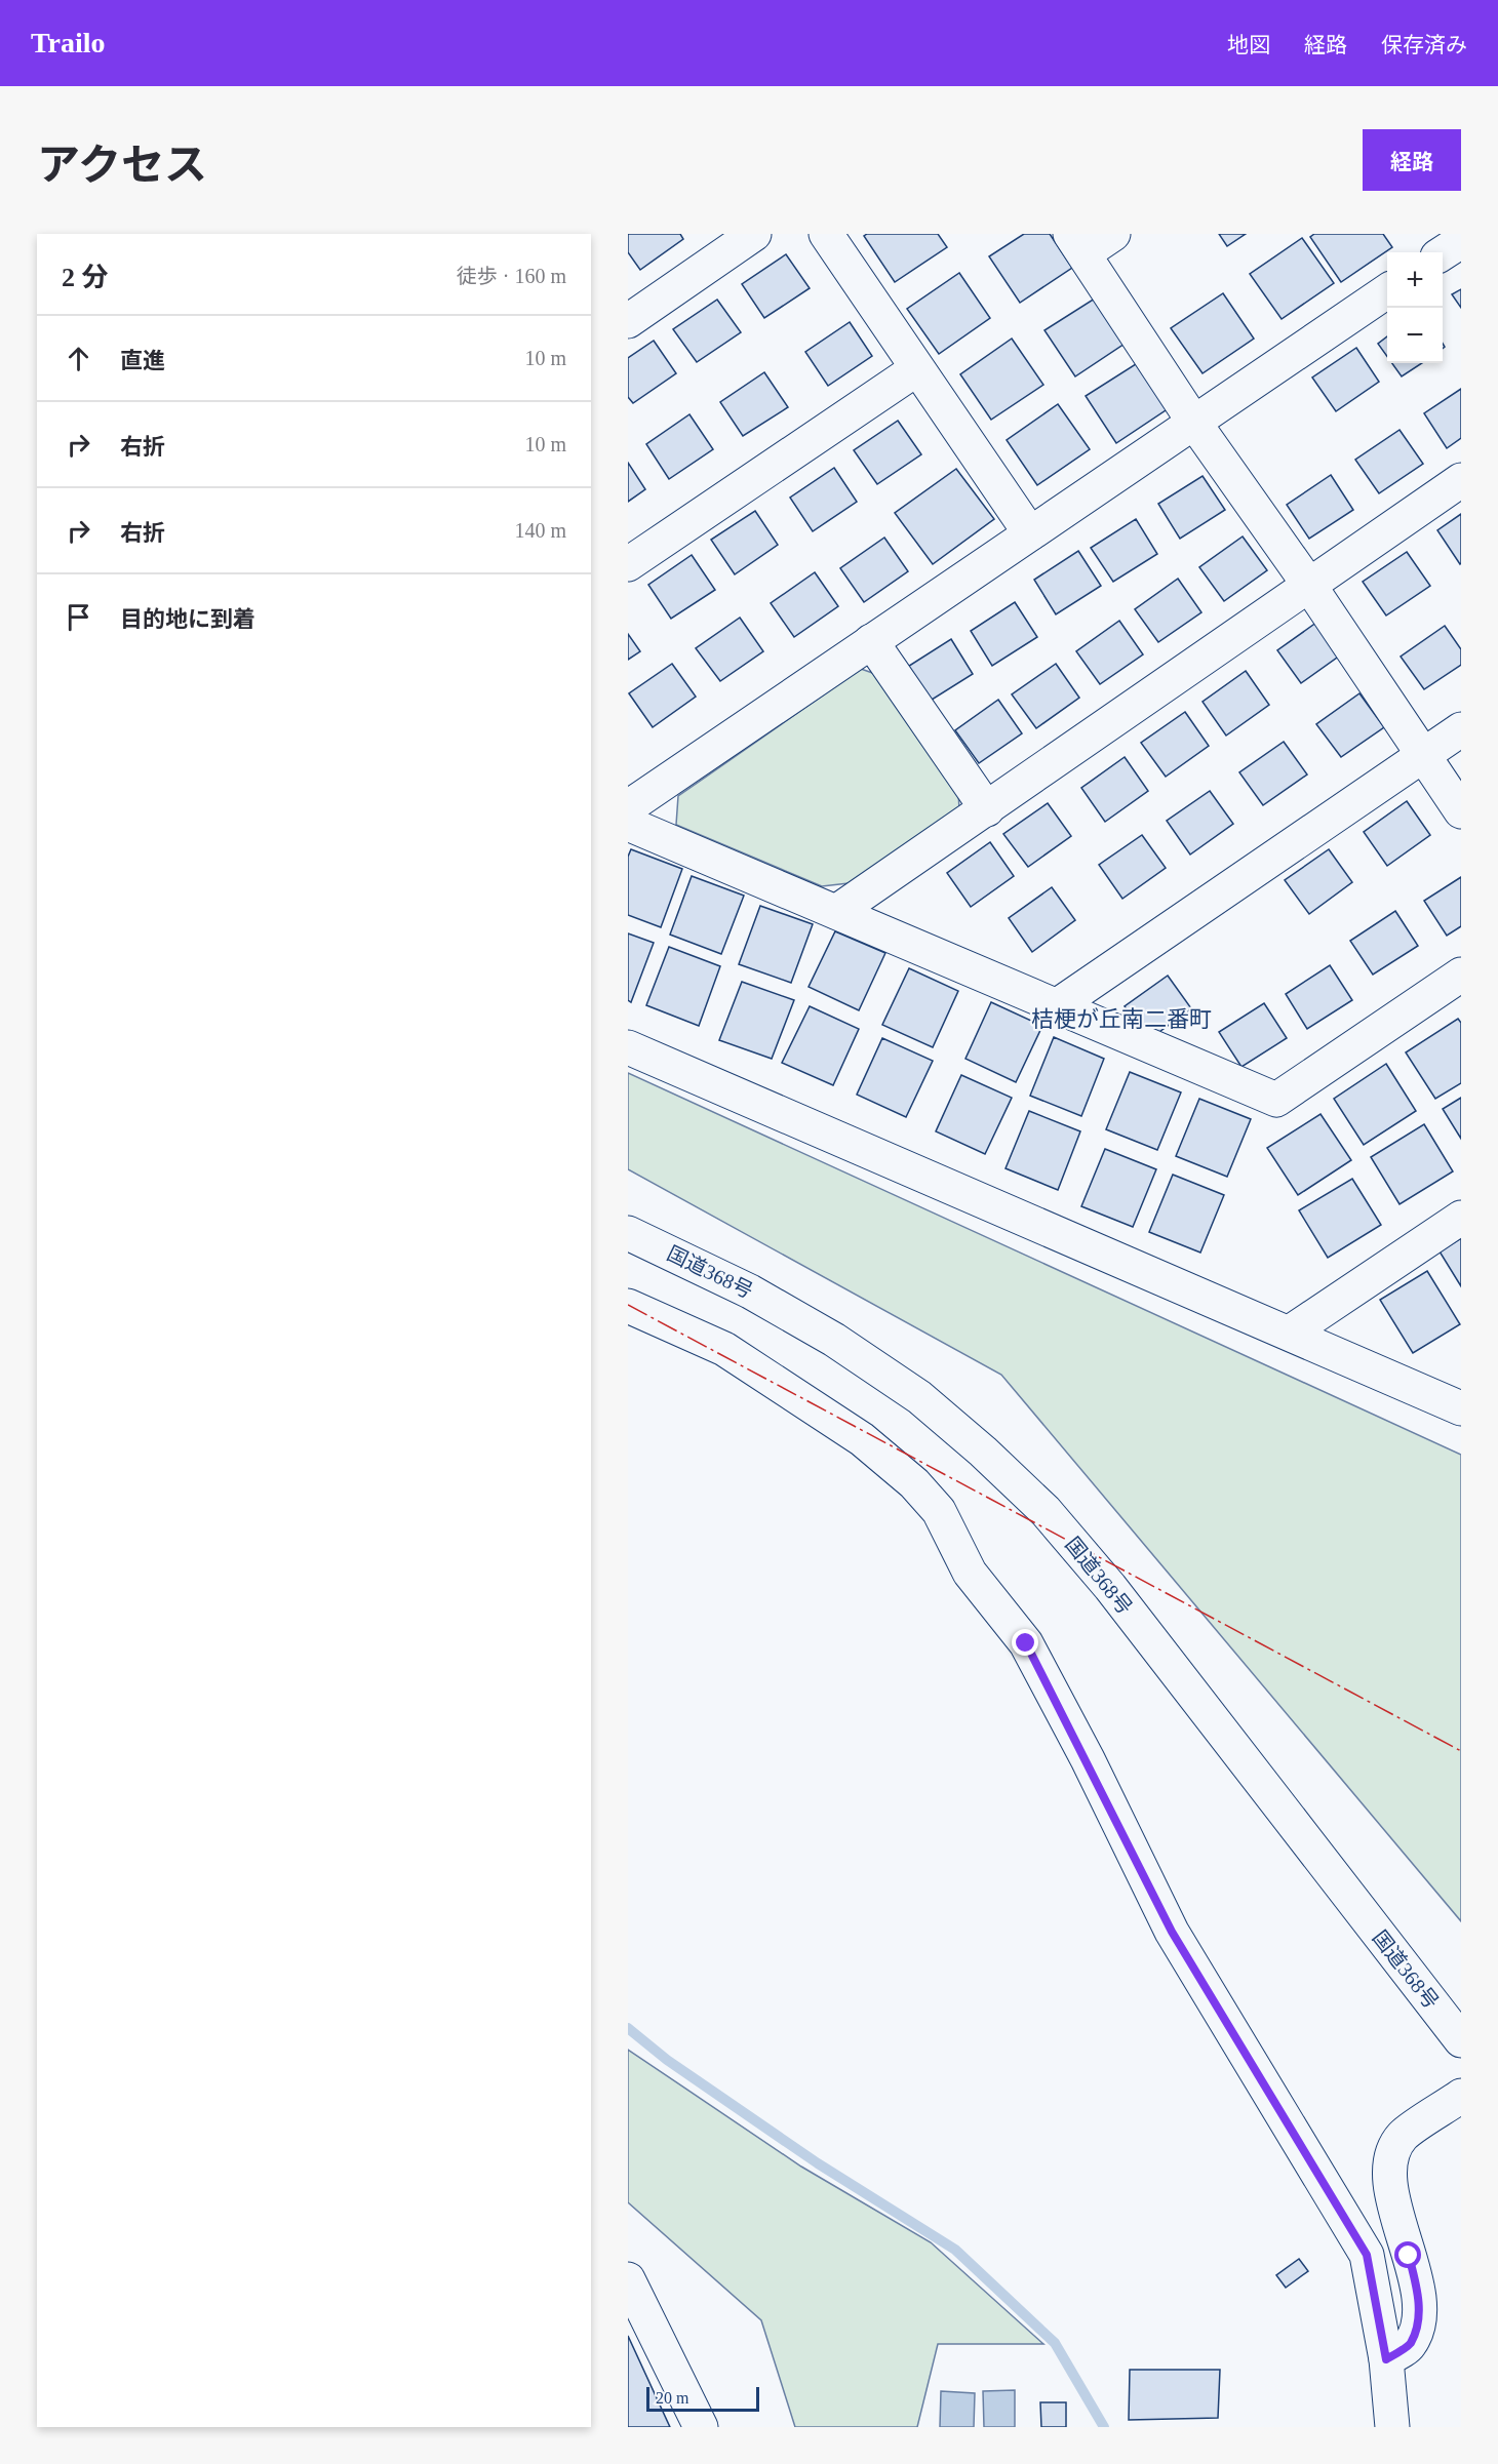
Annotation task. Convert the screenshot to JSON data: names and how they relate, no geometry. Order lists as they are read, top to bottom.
{
  "streets": {
    "main road": ["国道368号"]
  },
  "districts": ["桔梗が丘南二番町"],
  "scale_bar": "20 m",
  "page": {
    "header": "Trailo",
    "nav": ["地図", "経路", "保存済み"],
    "title": "アクセス",
    "buttons": "経路",
    "heading": ["2 分", "徒歩 · 160 m"],
    "map_buttons": ["+", "−"],
    "list": [
      ["直進", "10 m"],
      ["右折", "10 m"],
      ["右折", "140 m"],
      "目的地に到着"
    ],
    "scale": "20 m"
  }
}
